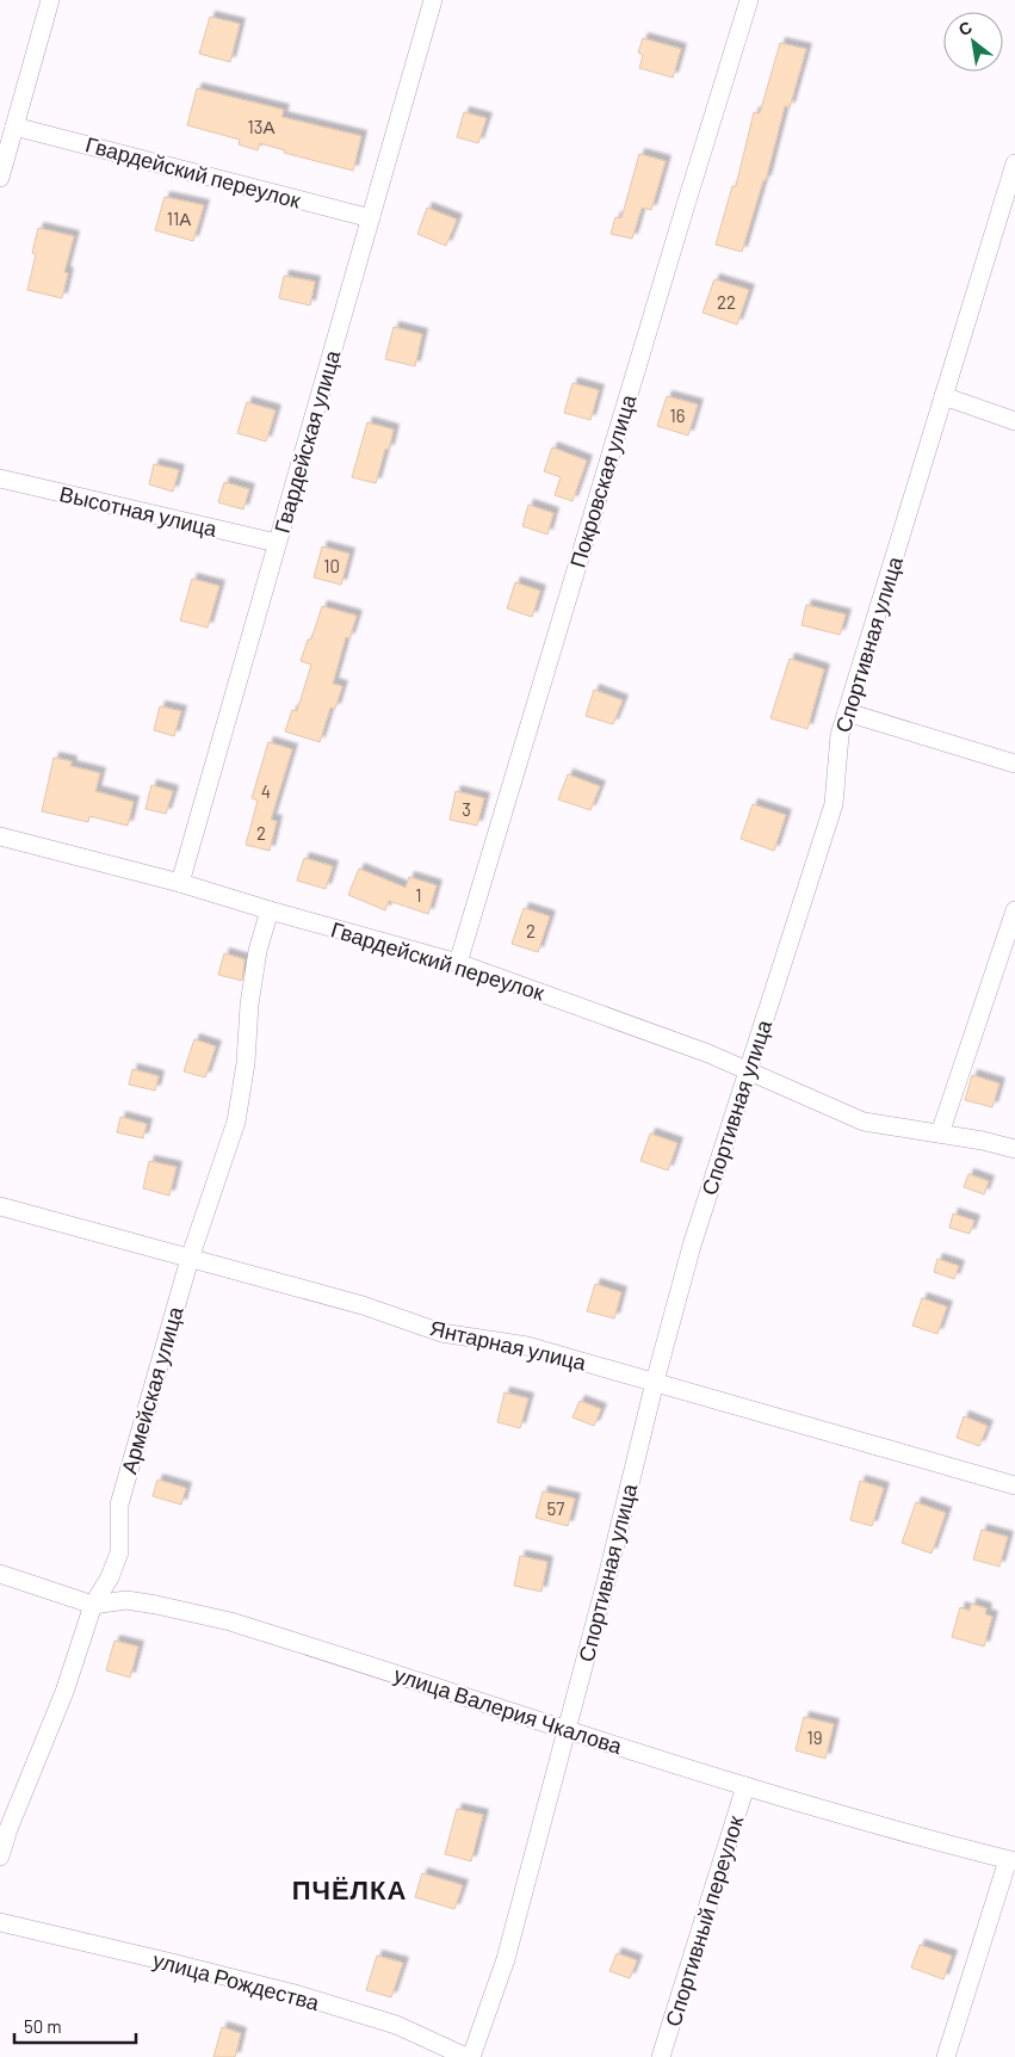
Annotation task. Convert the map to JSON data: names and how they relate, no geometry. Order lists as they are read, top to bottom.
{
  "streets": {
    "street": [
      "Гвардейский переулок",
      "Гвардейская улица",
      "Покровская улица",
      "Высотная улица",
      "Спортивная улица",
      "Янтарная улица",
      "Армейская улица",
      "улица Валерия Чкалова",
      "Спортивный переулок",
      "улица Рождества"
    ]
  },
  "crossings": [
    ["Гвардейский переулок", "Гвардейская улица"],
    ["Гвардейский переулок", "Покровская улица"],
    ["Гвардейский переулок", "Спортивная улица"],
    ["Гвардейский переулок", "Армейская улица"],
    ["Гвардейская улица", "Высотная улица"],
    ["Спортивная улица", "Янтарная улица"],
    ["Спортивная улица", "улица Валерия Чкалова"],
    ["Янтарная улица", "Армейская улица"],
    ["Армейская улица", "улица Валерия Чкалова"],
    ["улица Валерия Чкалова", "Спортивный переулок"]
  ],
  "districts": ["ПЧЁЛКА"],
  "house_numbers": [
    "13А",
    "11А",
    "22",
    "16",
    "10",
    "4",
    "3",
    "2",
    "1",
    "2",
    "57",
    "19"
  ],
  "scale_bar": "50 m",
  "north": "top left"
}
